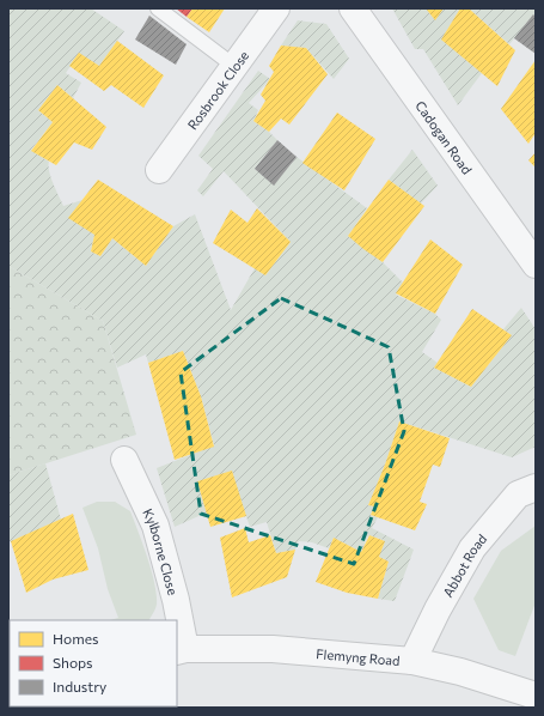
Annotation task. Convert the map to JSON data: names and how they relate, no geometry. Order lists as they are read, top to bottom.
{
  "streets": {
    "street": [
      "Rosbrook Close",
      "Cadogan Road",
      "Kylborne Close",
      "Abbot Road",
      "Flemyng Road"
    ]
  },
  "crossings": [
    ["Kylborne Close", "Flemyng Road"],
    ["Abbot Road", "Flemyng Road"]
  ],
  "legend": ["Homes", "Shops", "Industry"]
}
